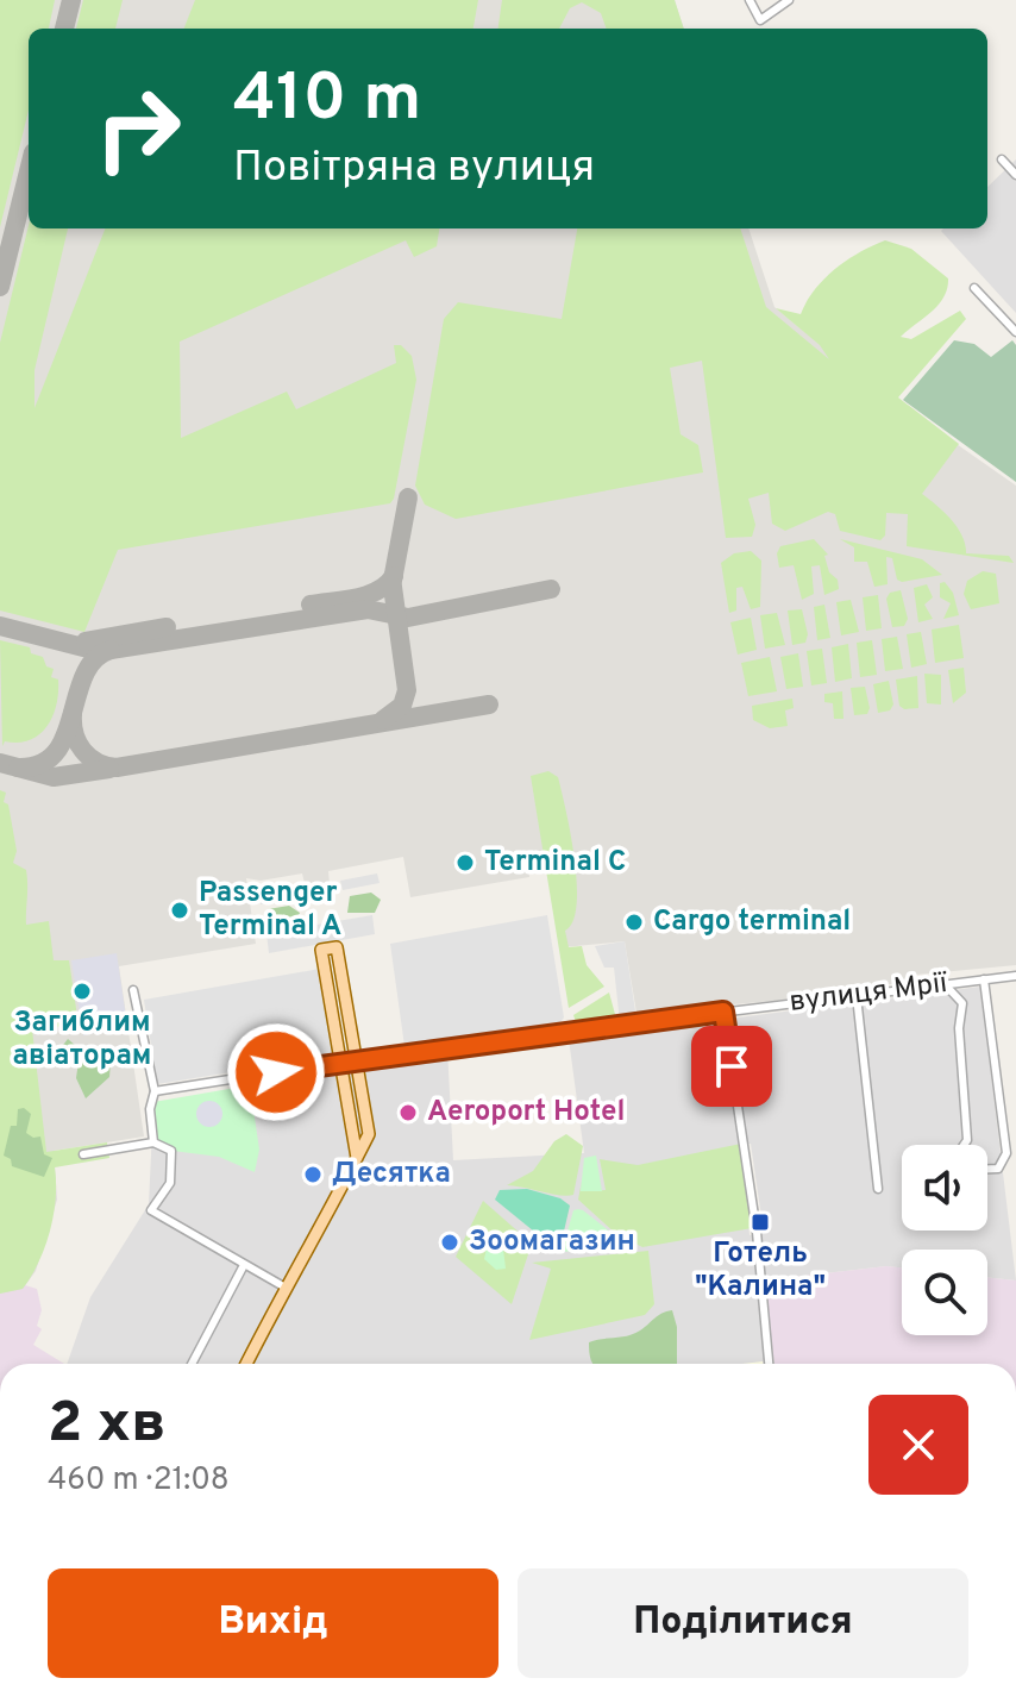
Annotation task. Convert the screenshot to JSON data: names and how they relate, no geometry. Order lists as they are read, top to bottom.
{
  "streets": {
    "street": ["вулиця Мрії"]
  },
  "places": {
    "other": [
      "Terminal C",
      "Passenger Terminal A",
      "Cargo terminal",
      "Загиблим авіаторам",
      "Aeroport Hotel",
      "Десятка",
      "Зоомагазин"
    ],
    "transit": ["Готель \"Калина\""]
  },
  "page": {
    "turn": ["410 m", "Повітряна вулиця"],
    "heading": ["2 хв", "460 m · 21:08"],
    "buttons": ["Вихід", "Поділитися"]
  }
}
